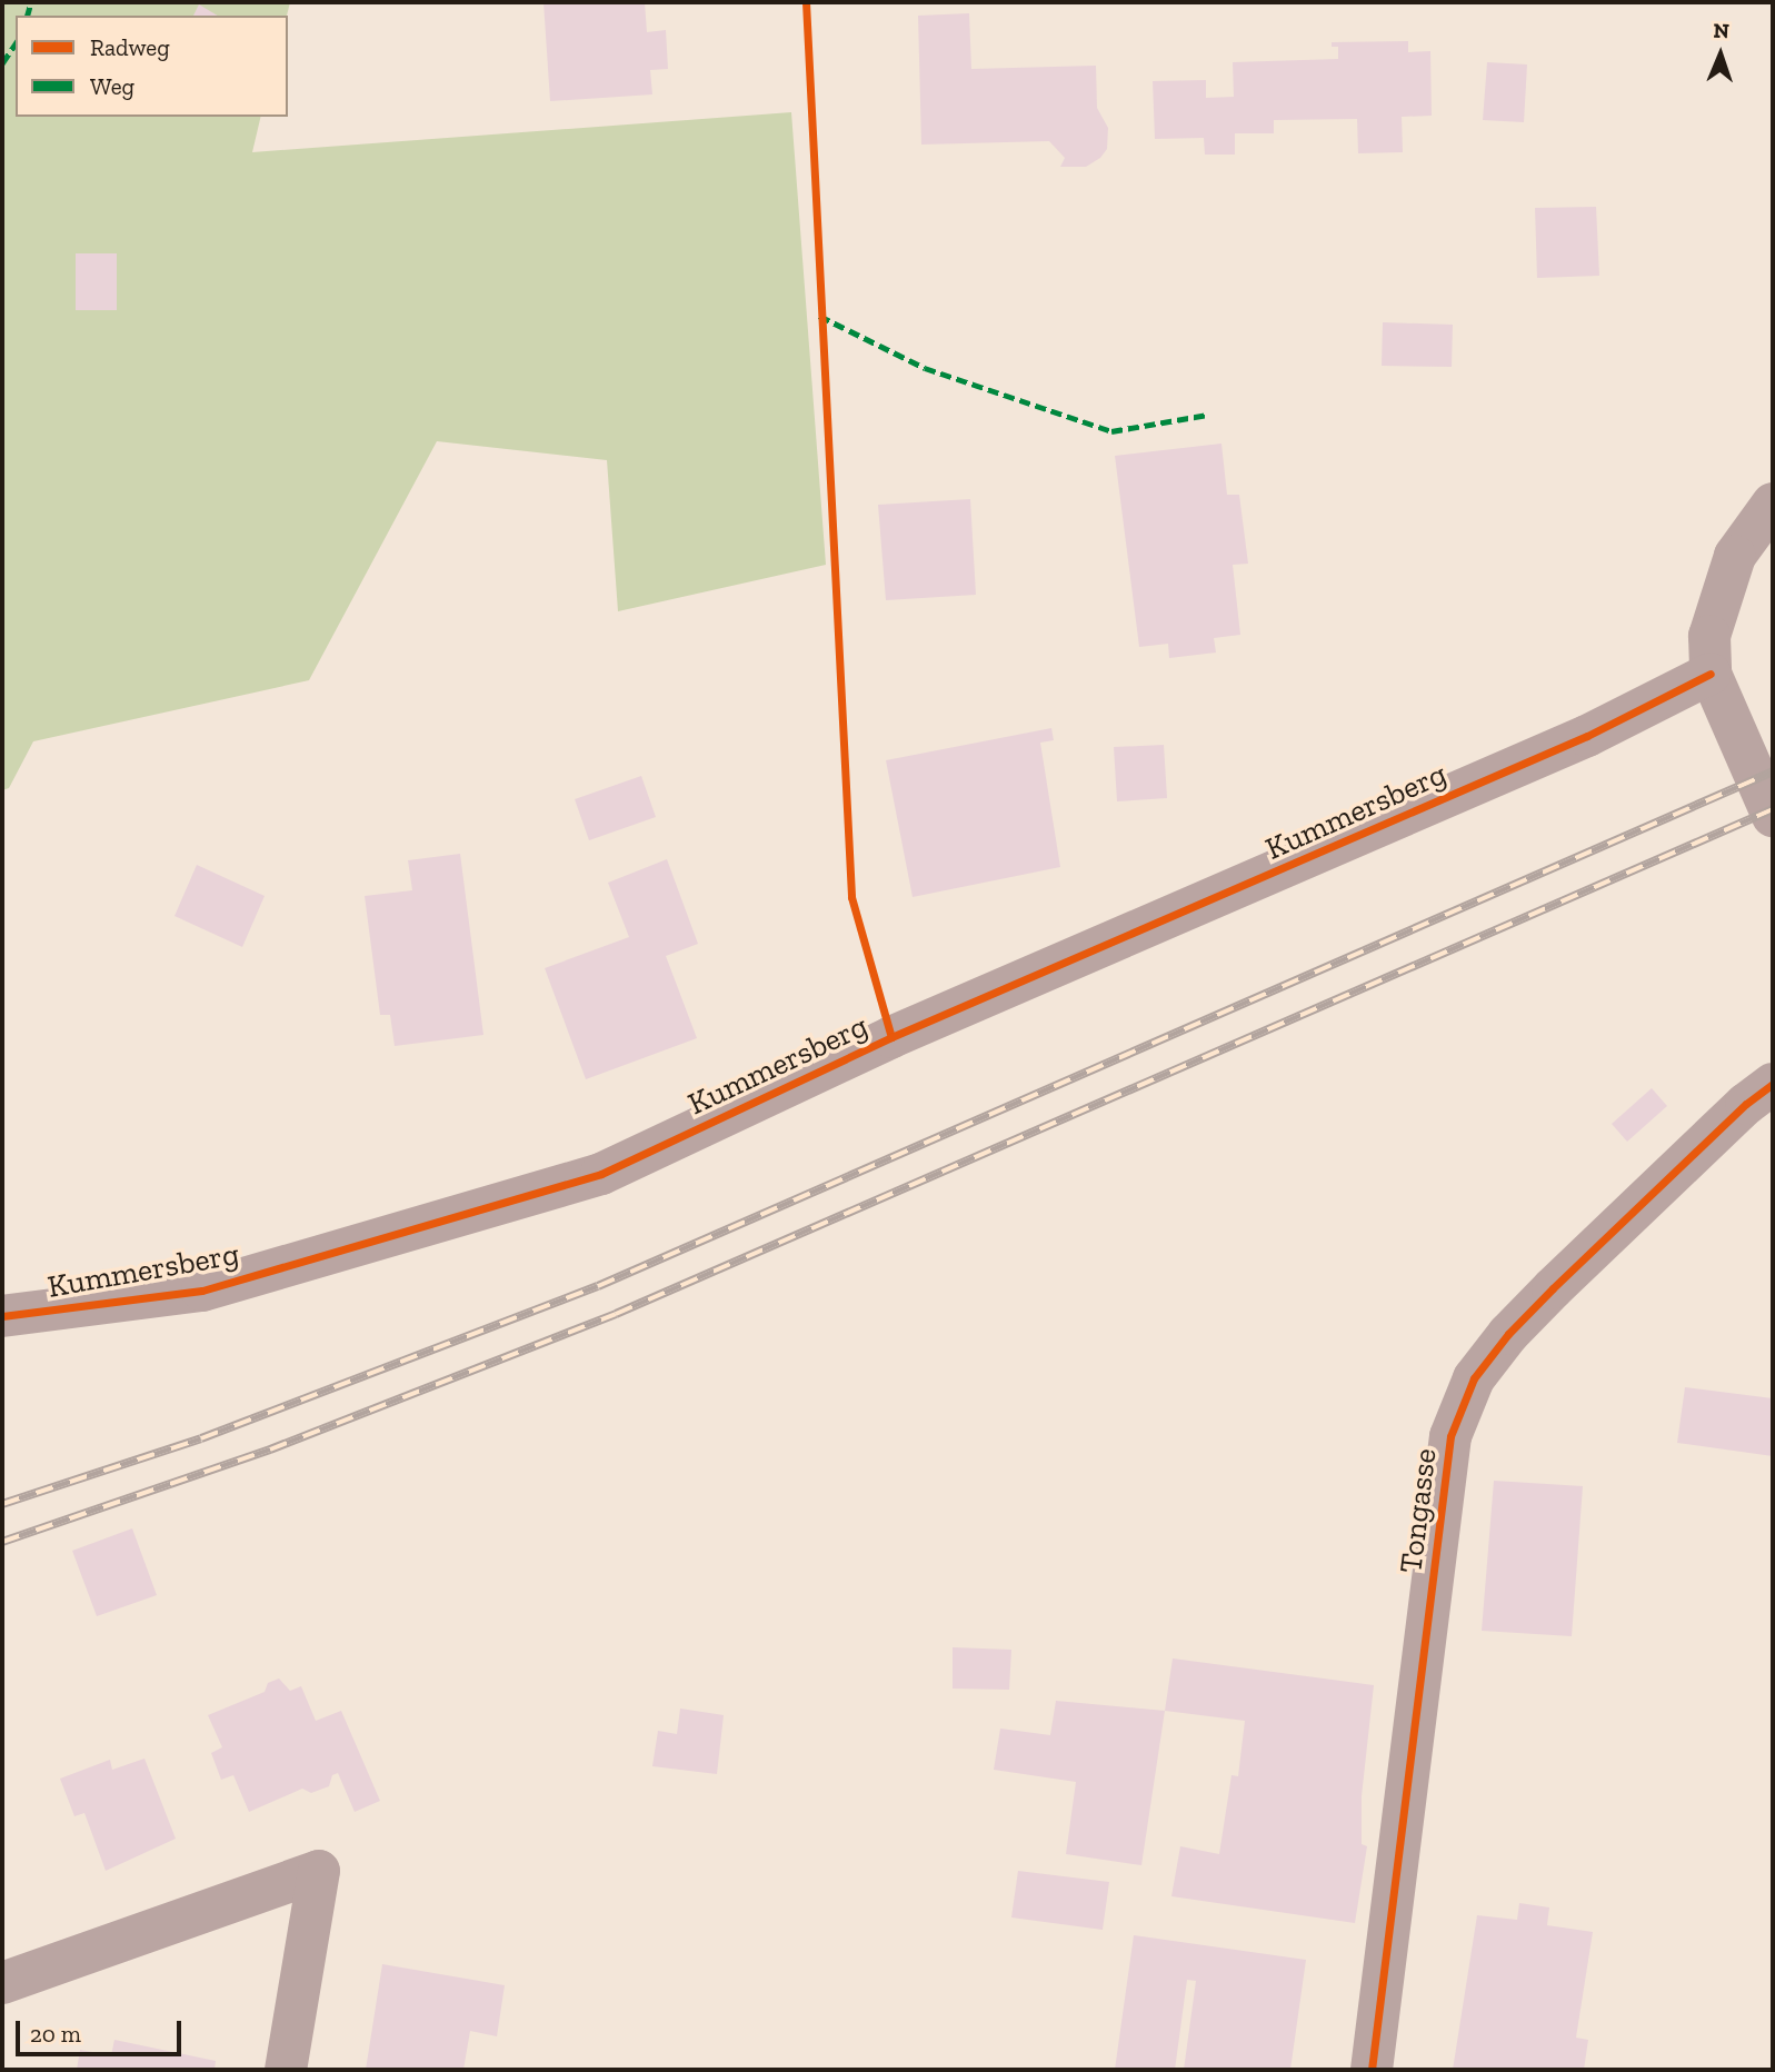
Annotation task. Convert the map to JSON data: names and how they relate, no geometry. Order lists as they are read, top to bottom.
{
  "streets": {
    "street": ["Kummersberg", "Tongasse"]
  },
  "legend": ["Radweg", "Weg"],
  "scale_bar": "20 m",
  "north": "top"
}
